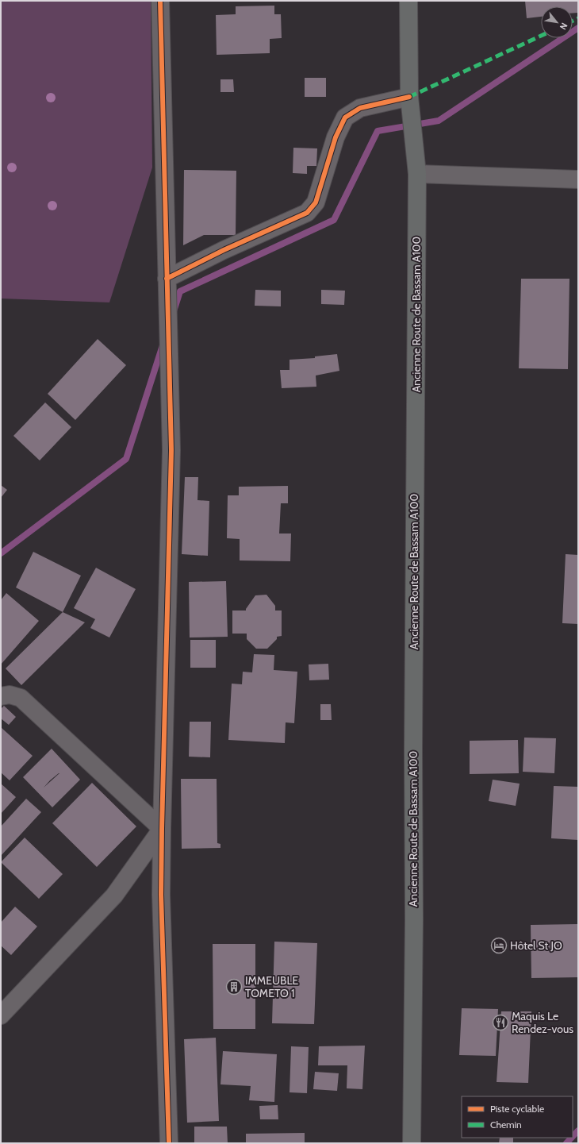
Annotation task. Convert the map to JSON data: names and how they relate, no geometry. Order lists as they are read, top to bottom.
{
  "streets": {
    "main road": ["Ancienne Route de Bassam A100"]
  },
  "places": {
    "hotel": ["Hôtel St JO"],
    "building": ["IMMEUBLE TOMETO 1"],
    "restaurant": ["Maquis Le Rendez-vous"]
  },
  "legend": ["Piste cyclable", "Chemin"],
  "north": "bottom right"
}
